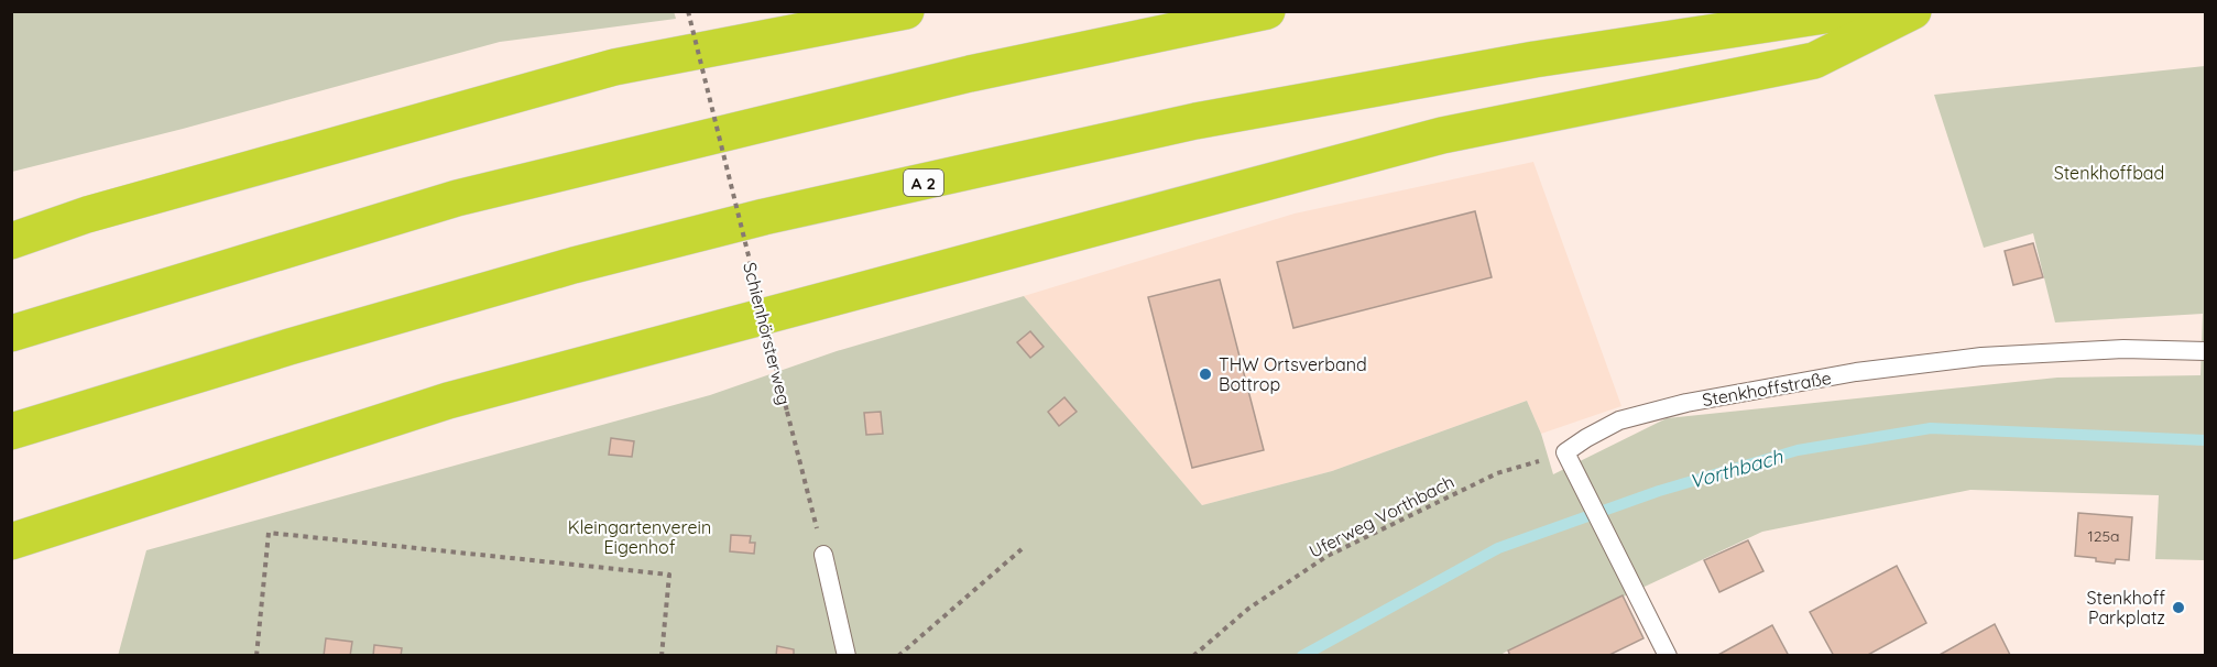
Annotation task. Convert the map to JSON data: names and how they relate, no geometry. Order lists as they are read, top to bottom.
{
  "streets": {
    "highway": ["A 2"],
    "lane": ["Stenkhoffstraße"],
    "path": ["Schienhörsterweg", "Uferweg Vorthbach"]
  },
  "crossings": [
    ["Stenkhoffstraße", "Uferweg Vorthbach"]
  ],
  "water": ["Vorthbach"],
  "parks": ["Stenkhoffbad", "Kleingartenverein Eigenhof"],
  "places": ["THW Ortsverband Bottrop", "Stenkhoff Parkplatz"],
  "house_numbers": ["125a"]
}
